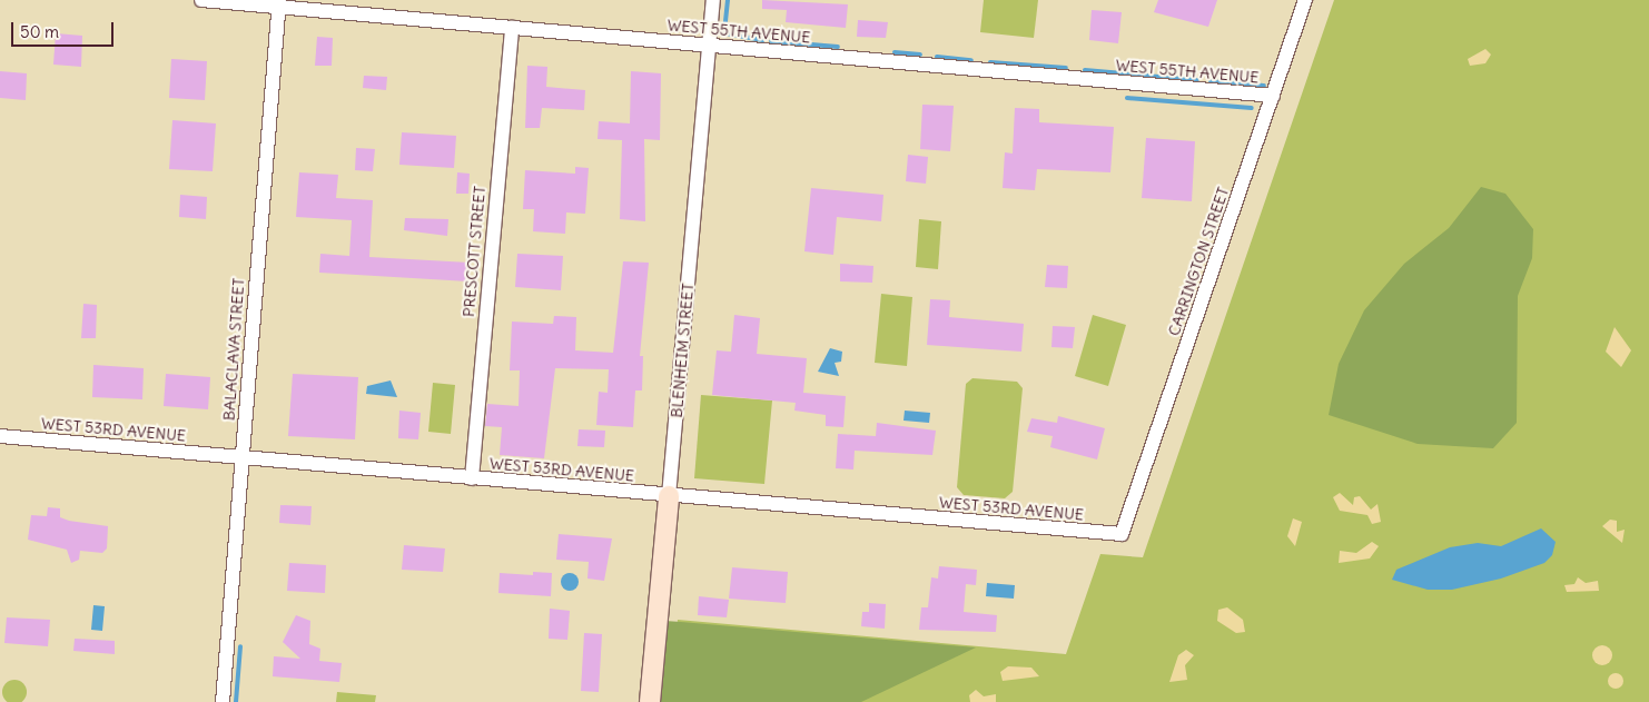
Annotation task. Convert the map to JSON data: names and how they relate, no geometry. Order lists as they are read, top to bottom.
{
  "streets": {
    "street": [
      "WEST 55TH AVENUE",
      "PRESCOTT STREET",
      "CARRINGTON STREET",
      "BALACLAVA STREET",
      "BLENHEIM STREET",
      "WEST 53RD AVENUE"
    ]
  },
  "crossings": [
    ["WEST 55TH AVENUE", "PRESCOTT STREET"],
    ["WEST 55TH AVENUE", "CARRINGTON STREET"],
    ["WEST 55TH AVENUE", "BALACLAVA STREET"],
    ["WEST 55TH AVENUE", "BLENHEIM STREET"],
    ["PRESCOTT STREET", "WEST 53RD AVENUE"],
    ["CARRINGTON STREET", "WEST 53RD AVENUE"],
    ["BALACLAVA STREET", "WEST 53RD AVENUE"],
    ["BLENHEIM STREET", "WEST 53RD AVENUE"]
  ],
  "scale_bar": "50 m"
}
